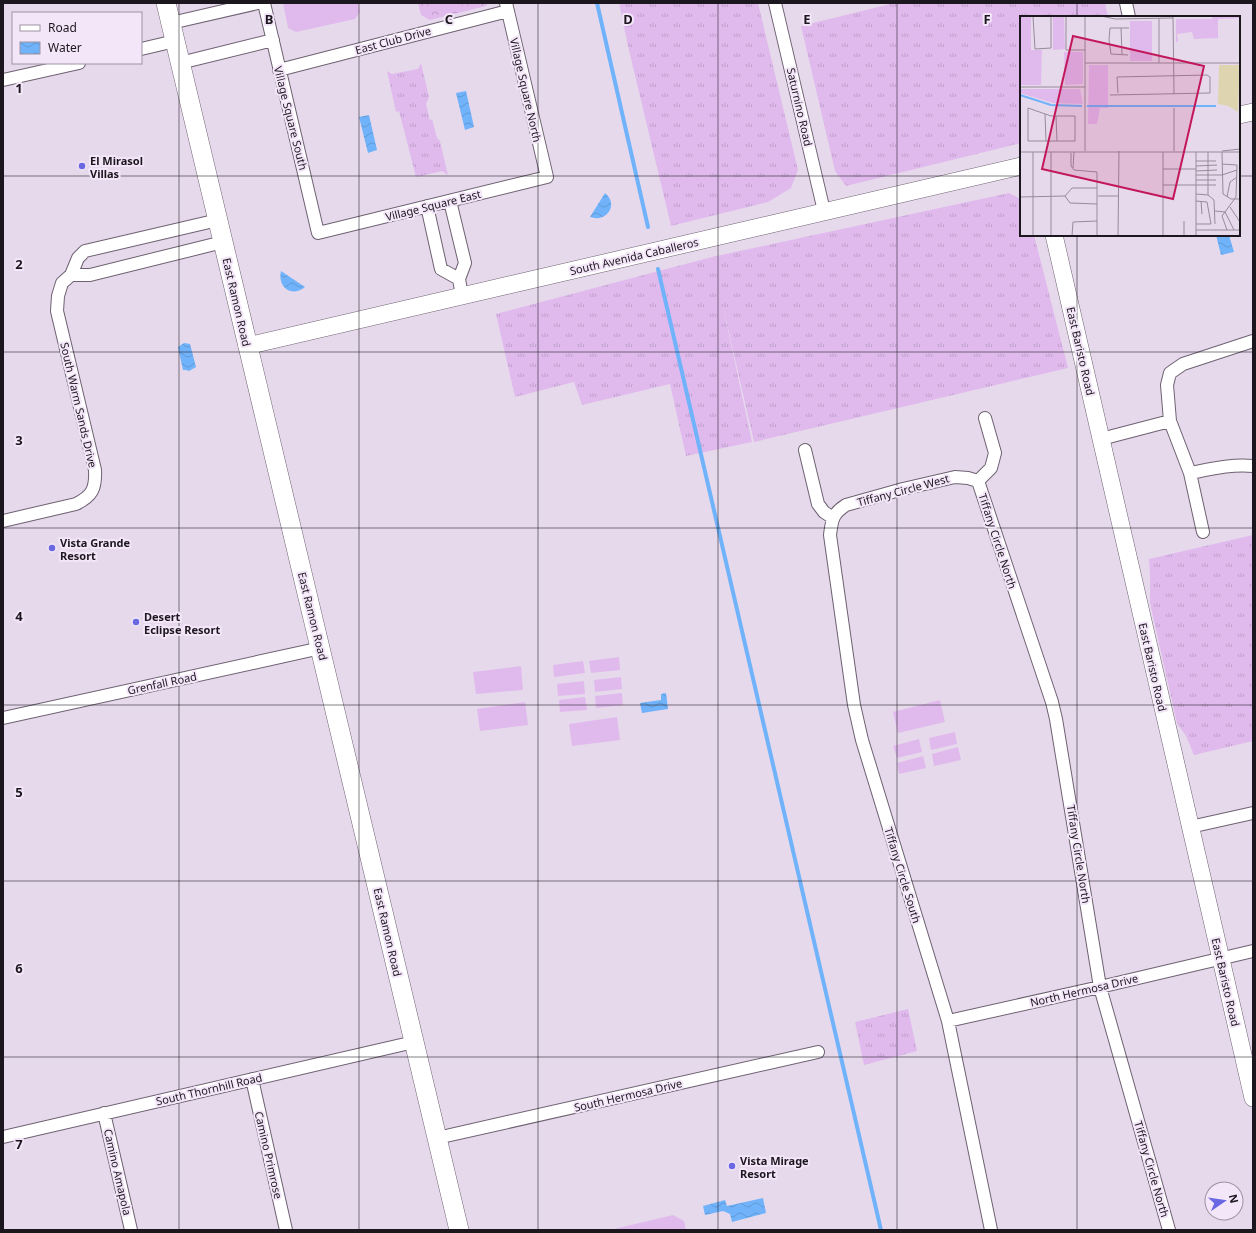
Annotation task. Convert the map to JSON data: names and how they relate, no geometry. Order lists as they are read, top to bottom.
{
  "streets": {
    "main road": ["East Ramon Road"],
    "street": [
      "East Club Drive",
      "Village Square North",
      "Saturnino Road",
      "Village Square South",
      "Village Square East",
      "South Avenida Caballeros",
      "East Baristo Road",
      "South Warm Sands Drive",
      "Tiffany Circle West",
      "Tiffany Circle North",
      "Grenfall Road",
      "Tiffany Circle South",
      "North Hermosa Drive",
      "South Thornhill Road",
      "South Hermosa Drive",
      "Camino Primrose",
      "Camino Amapola"
    ]
  },
  "crossings": [
    ["East Club Drive", "Village Square North"],
    ["East Club Drive", "Village Square South"],
    ["Village Square North", "Village Square East"],
    ["Saturnino Road", "South Avenida Caballeros"],
    ["Village Square South", "Village Square East"],
    ["South Avenida Caballeros", "East Ramon Road"],
    ["East Ramon Road", "South Warm Sands Drive"],
    ["East Ramon Road", "Grenfall Road"],
    ["East Ramon Road", "South Thornhill Road"],
    ["East Ramon Road", "South Hermosa Drive"],
    ["East Baristo Road", "North Hermosa Drive"],
    ["Tiffany Circle West", "Tiffany Circle North"],
    ["Tiffany Circle West", "Tiffany Circle South"],
    ["Tiffany Circle North", "North Hermosa Drive"],
    ["Tiffany Circle South", "North Hermosa Drive"],
    ["South Thornhill Road", "Camino Primrose"],
    ["South Thornhill Road", "Camino Amapola"]
  ],
  "places": [
    "El Mirasol Villas",
    "Vista Grande Resort",
    "Desert Eclipse Resort",
    "Vista Mirage Resort"
  ],
  "legend": ["Road", "Water"],
  "north": "right",
  "grid": {
    "columns": [
      "B",
      "C",
      "D",
      "E",
      "F"
    ],
    "rows": [
      "1",
      "2",
      "3",
      "4",
      "5",
      "6",
      "7"
    ]
  }
}
